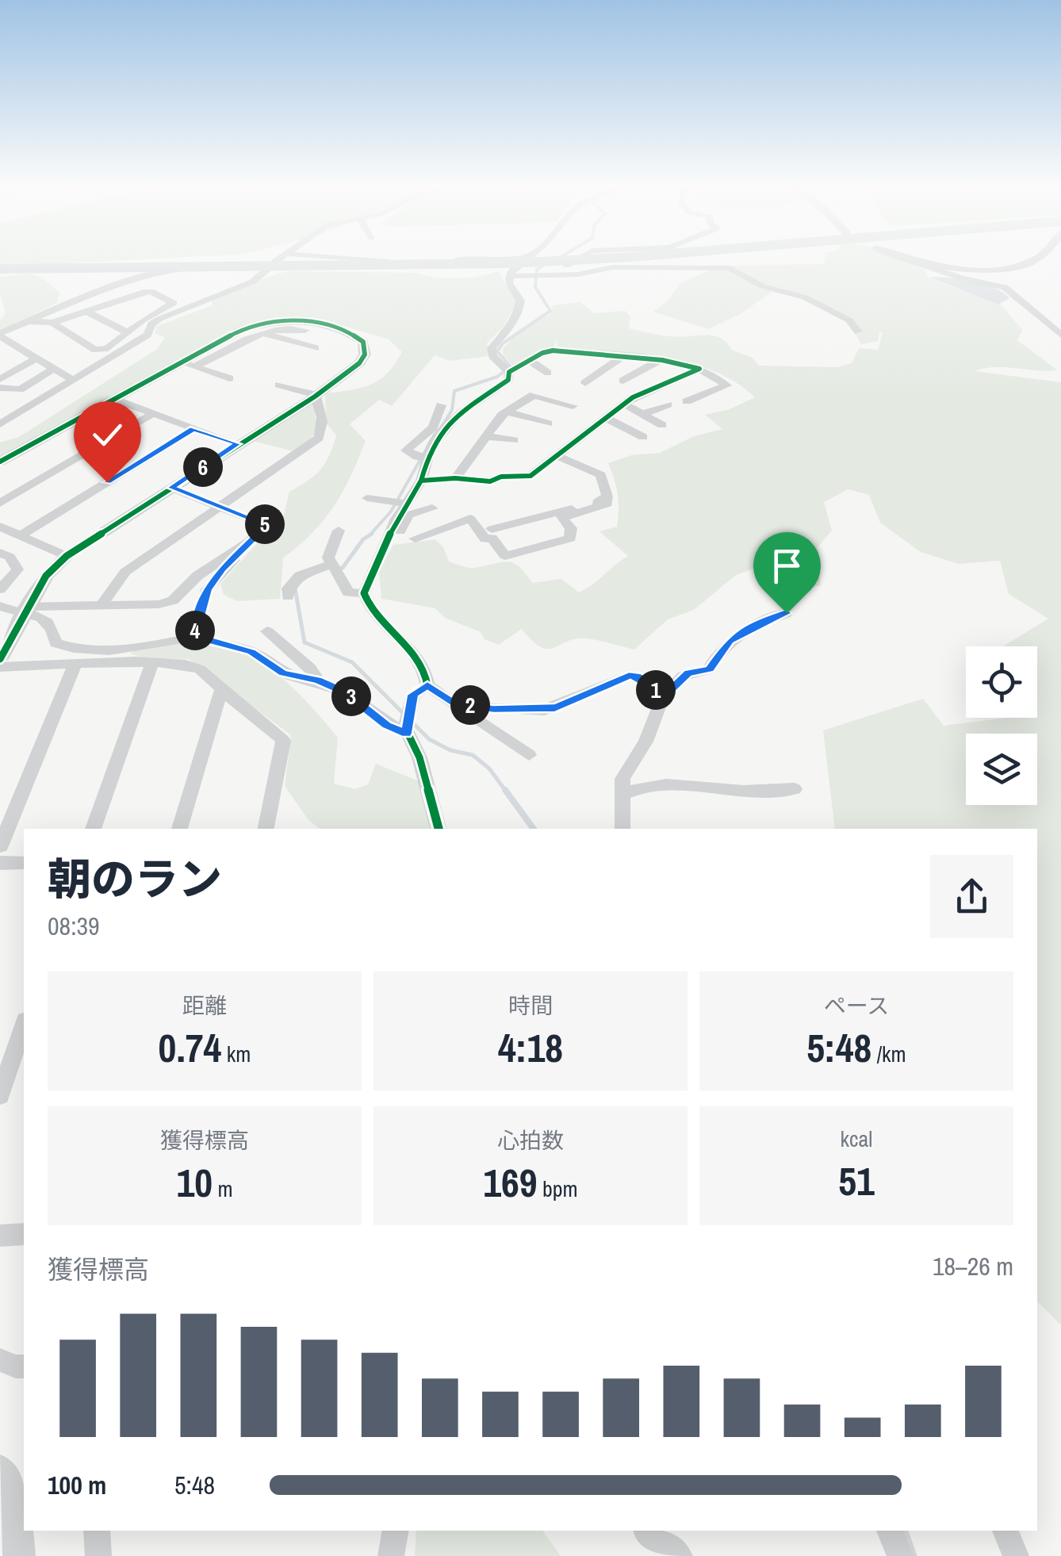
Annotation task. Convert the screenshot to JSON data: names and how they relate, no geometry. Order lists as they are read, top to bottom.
{
  "page": {
    "pins": [
      "6",
      "5",
      "4",
      "1",
      "3",
      "2"
    ],
    "heading": ["朝のラン", "08:39"],
    "stats": [
      ["距離", "0.74 km"],
      ["時間", "4:18"],
      ["ペース", "5:48 /km"],
      ["獲得標高", "10 m"],
      ["心拍数", "169 bpm"],
      ["kcal", "51"]
    ],
    "chart": ["獲得標高", "18–26 m"],
    "list": [
      {
        "name": "100 m",
        "note": "5:48"
      }
    ]
  }
}
